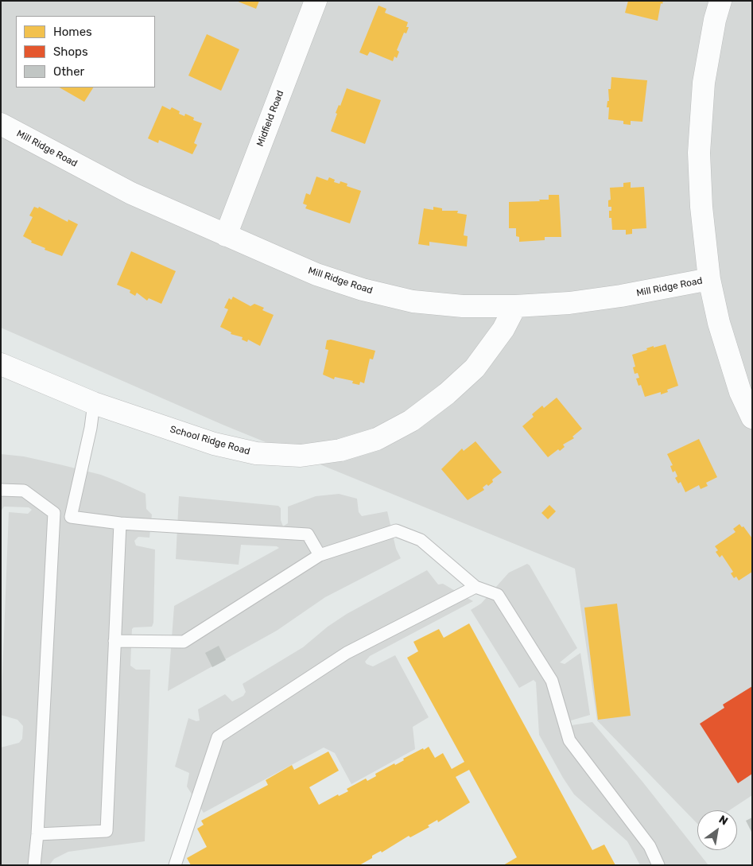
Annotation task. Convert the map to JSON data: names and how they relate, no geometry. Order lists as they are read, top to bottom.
{
  "streets": {
    "street": ["Midfield Road", "Mill Ridge Road", "School Ridge Road"]
  },
  "crossings": [
    ["Midfield Road", "Mill Ridge Road"],
    ["Mill Ridge Road", "School Ridge Road"]
  ],
  "legend": ["Homes", "Shops", "Other"],
  "north": "top right"
}
